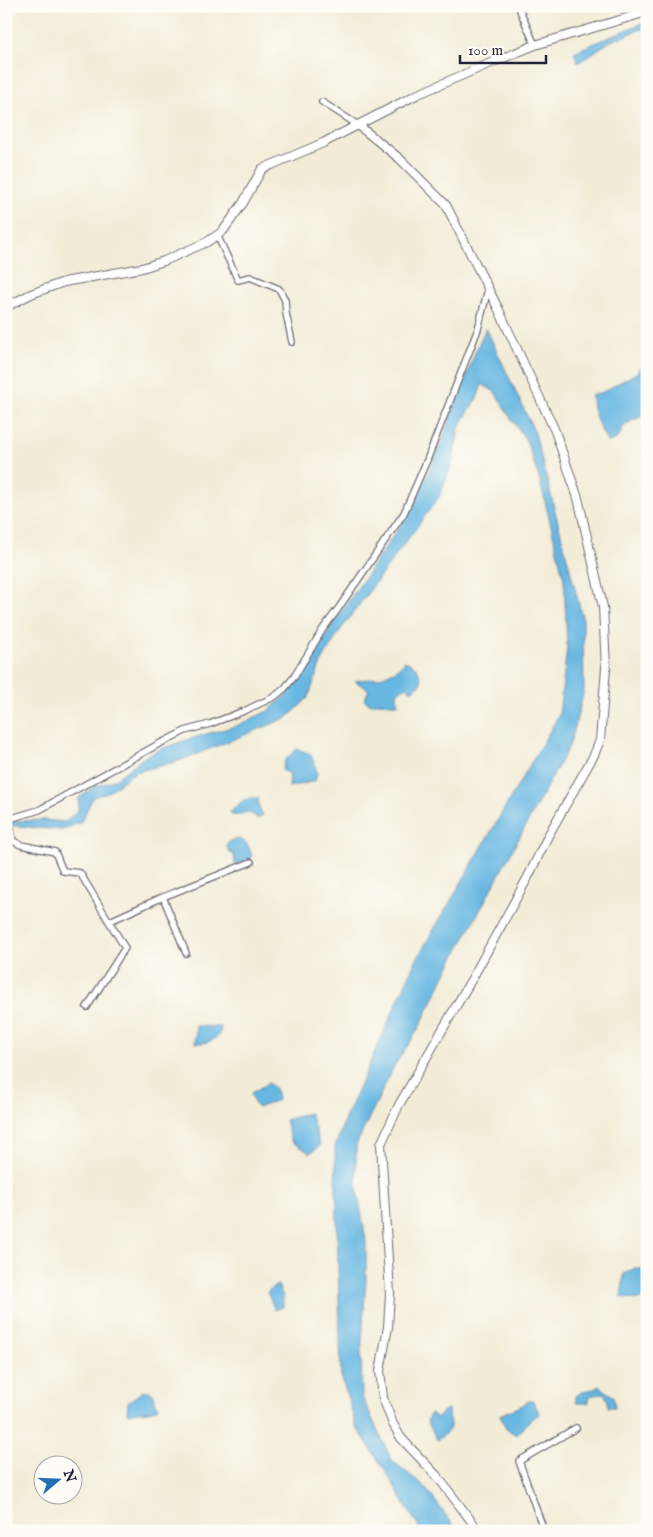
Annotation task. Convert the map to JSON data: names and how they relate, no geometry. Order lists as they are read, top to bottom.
{
  "scale_bar": "100 m",
  "north": "right"
}
